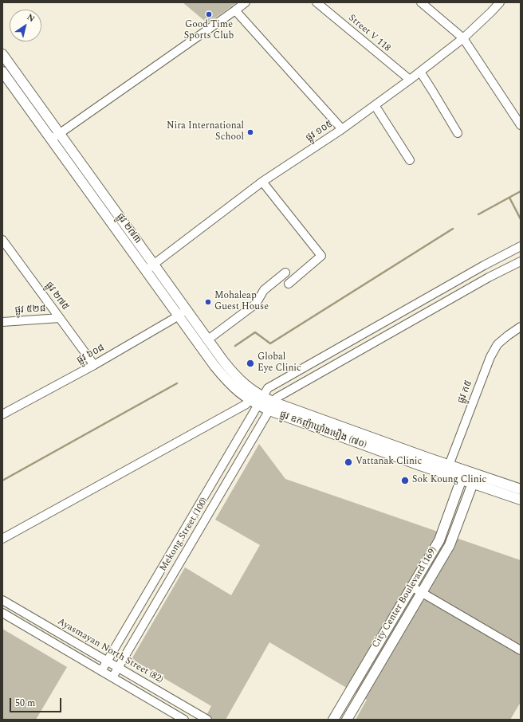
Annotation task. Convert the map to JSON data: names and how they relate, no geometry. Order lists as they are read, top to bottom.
{
  "streets": {
    "main road": ["ផ្លូវ ២៧៣", "ផ្លូវ ឧកញ៉ាឃ្លាំងមឿង (៧០)", "City Center Boulevard (169)"],
    "street": [
      "Street V 118",
      "ផ្លូវ ១០៥",
      "ផ្លូវ ២៧៥",
      "ផ្លូវ ៥២៨",
      "ផ្លូវ ៦០៨",
      "ផ្លូវ ក៥",
      "Mekong Street (100)",
      "Ayasmayan North Street (82)"
    ]
  },
  "crossings": [
    ["Street V 118", "ផ្លូវ ១០៥"],
    ["ផ្លូវ ១០៥", "ផ្លូវ ២៧៣"],
    ["ផ្លូវ ២៧៣", "ផ្លូវ ៦០៨"],
    ["ផ្លូវ ២៧៣", "Mekong Street (100)"],
    ["ផ្លូវ ២៧៥", "ផ្លូវ ៥២៨"],
    ["ផ្លូវ ២៧៥", "ផ្លូវ ៦០៨"],
    ["ផ្លូវ ក៥", "ផ្លូវ ឧកញ៉ាឃ្លាំងមឿង (៧០)"],
    ["ផ្លូវ ឧកញ៉ាឃ្លាំងមឿង (៧០)", "Mekong Street (100)"],
    ["ផ្លូវ ឧកញ៉ាឃ្លាំងមឿង (៧០)", "City Center Boulevard (169)"],
    ["Mekong Street (100)", "Ayasmayan North Street (82)"]
  ],
  "places": [
    "Good Time Sports Club",
    "Nira International School",
    "Mohaleap Guest House",
    "Global Eye Clinic",
    "Vattanak Clinic",
    "Sok Koung Clinic"
  ],
  "scale_bar": "50 m",
  "north": "top right"
}
